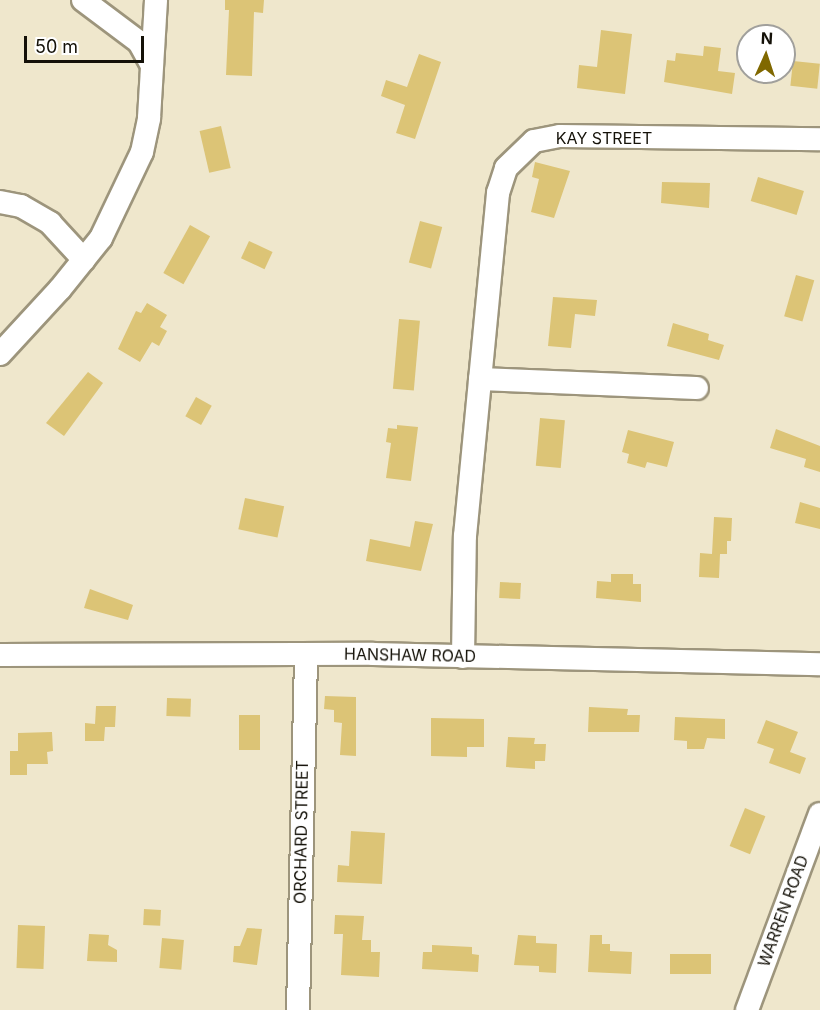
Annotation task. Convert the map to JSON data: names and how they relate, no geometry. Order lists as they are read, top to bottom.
{
  "streets": {
    "street": [
      "KAY STREET",
      "HANSHAW ROAD",
      "ORCHARD STREET",
      "WARREN ROAD"
    ]
  },
  "crossings": [
    ["KAY STREET", "HANSHAW ROAD"],
    ["HANSHAW ROAD", "ORCHARD STREET"]
  ],
  "scale_bar": "50 m",
  "north": "top"
}
